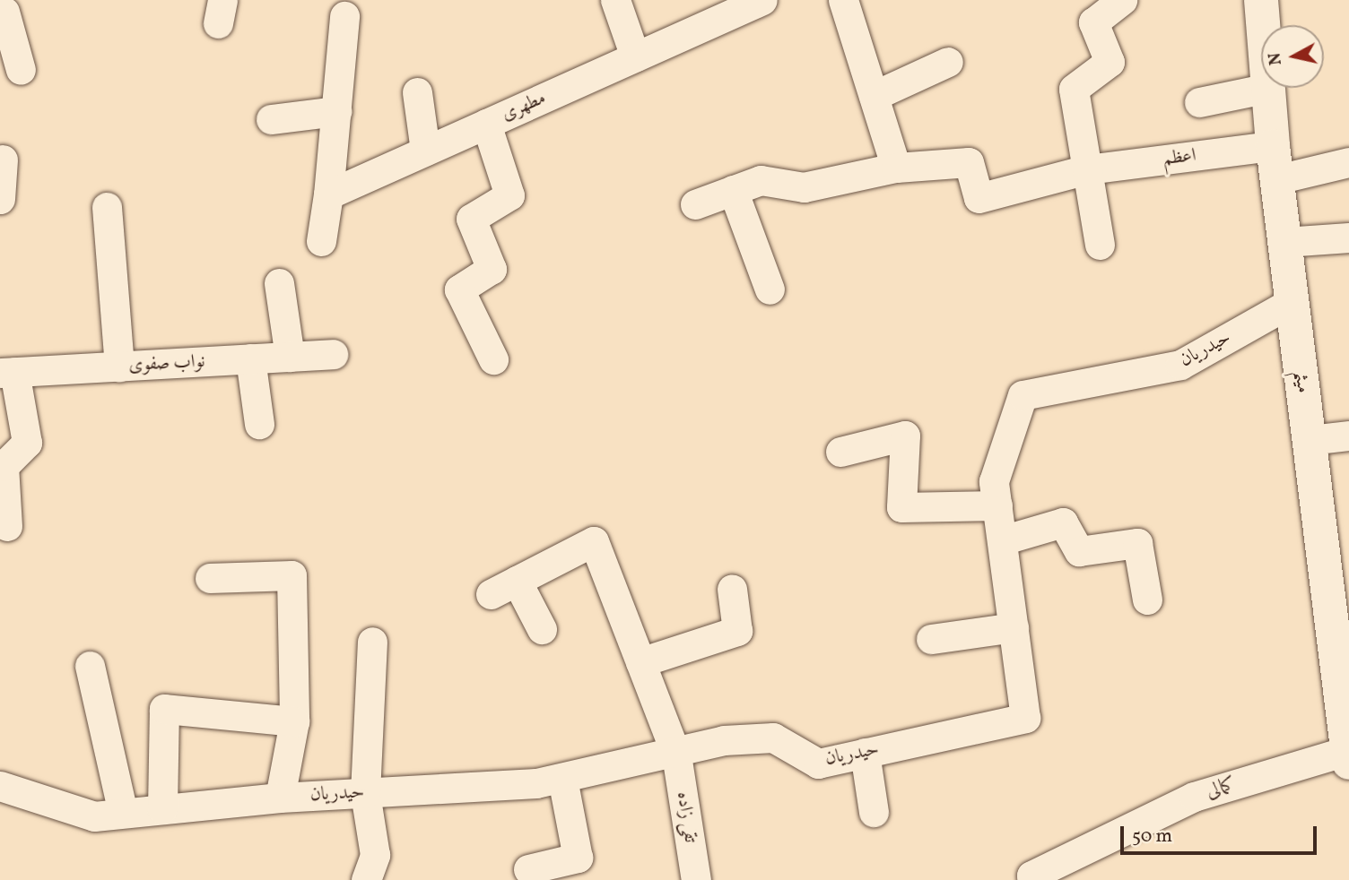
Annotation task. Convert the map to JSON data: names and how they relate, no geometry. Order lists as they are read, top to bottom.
{
  "streets": {
    "main road": ["میثم"],
    "street": [
      "مطهری",
      "اعظم",
      "حیدریان",
      "نواب صفوی",
      "کمالی",
      "تقی زاده"
    ]
  },
  "crossings": [
    ["اعظم", "میثم"],
    ["حیدریان", "میثم"],
    ["حیدریان", "تقی زاده"],
    ["میثم", "کمالی"]
  ],
  "scale_bar": "50 m",
  "north": "left"
}
